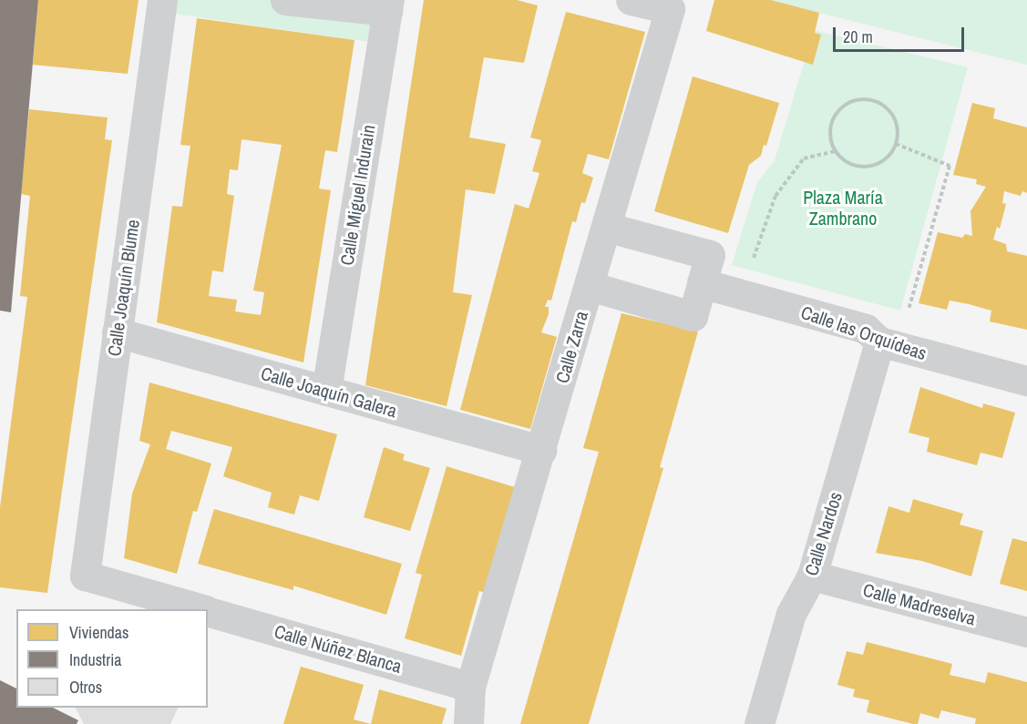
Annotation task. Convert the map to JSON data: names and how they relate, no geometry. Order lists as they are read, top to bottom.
{
  "streets": {
    "street": [
      "Calle Miguel Indurain",
      "Calle Joaquín Blume",
      "Calle las Orquídeas",
      "Calle Zarra",
      "Calle Joaquín Galera",
      "Calle Nardos",
      "Calle Madreselva",
      "Calle Núñez Blanca"
    ]
  },
  "crossings": [
    ["Calle Miguel Indurain", "Calle Joaquín Galera"],
    ["Calle Joaquín Blume", "Calle Joaquín Galera"],
    ["Calle Joaquín Blume", "Calle Núñez Blanca"],
    ["Calle las Orquídeas", "Calle Nardos"],
    ["Calle Zarra", "Calle Joaquín Galera"],
    ["Calle Zarra", "Calle Núñez Blanca"],
    ["Calle Nardos", "Calle Madreselva"]
  ],
  "parks": ["Plaza María Zambrano"],
  "legend": ["Viviendas", "Industria", "Otros"],
  "scale_bar": "20 m"
}
